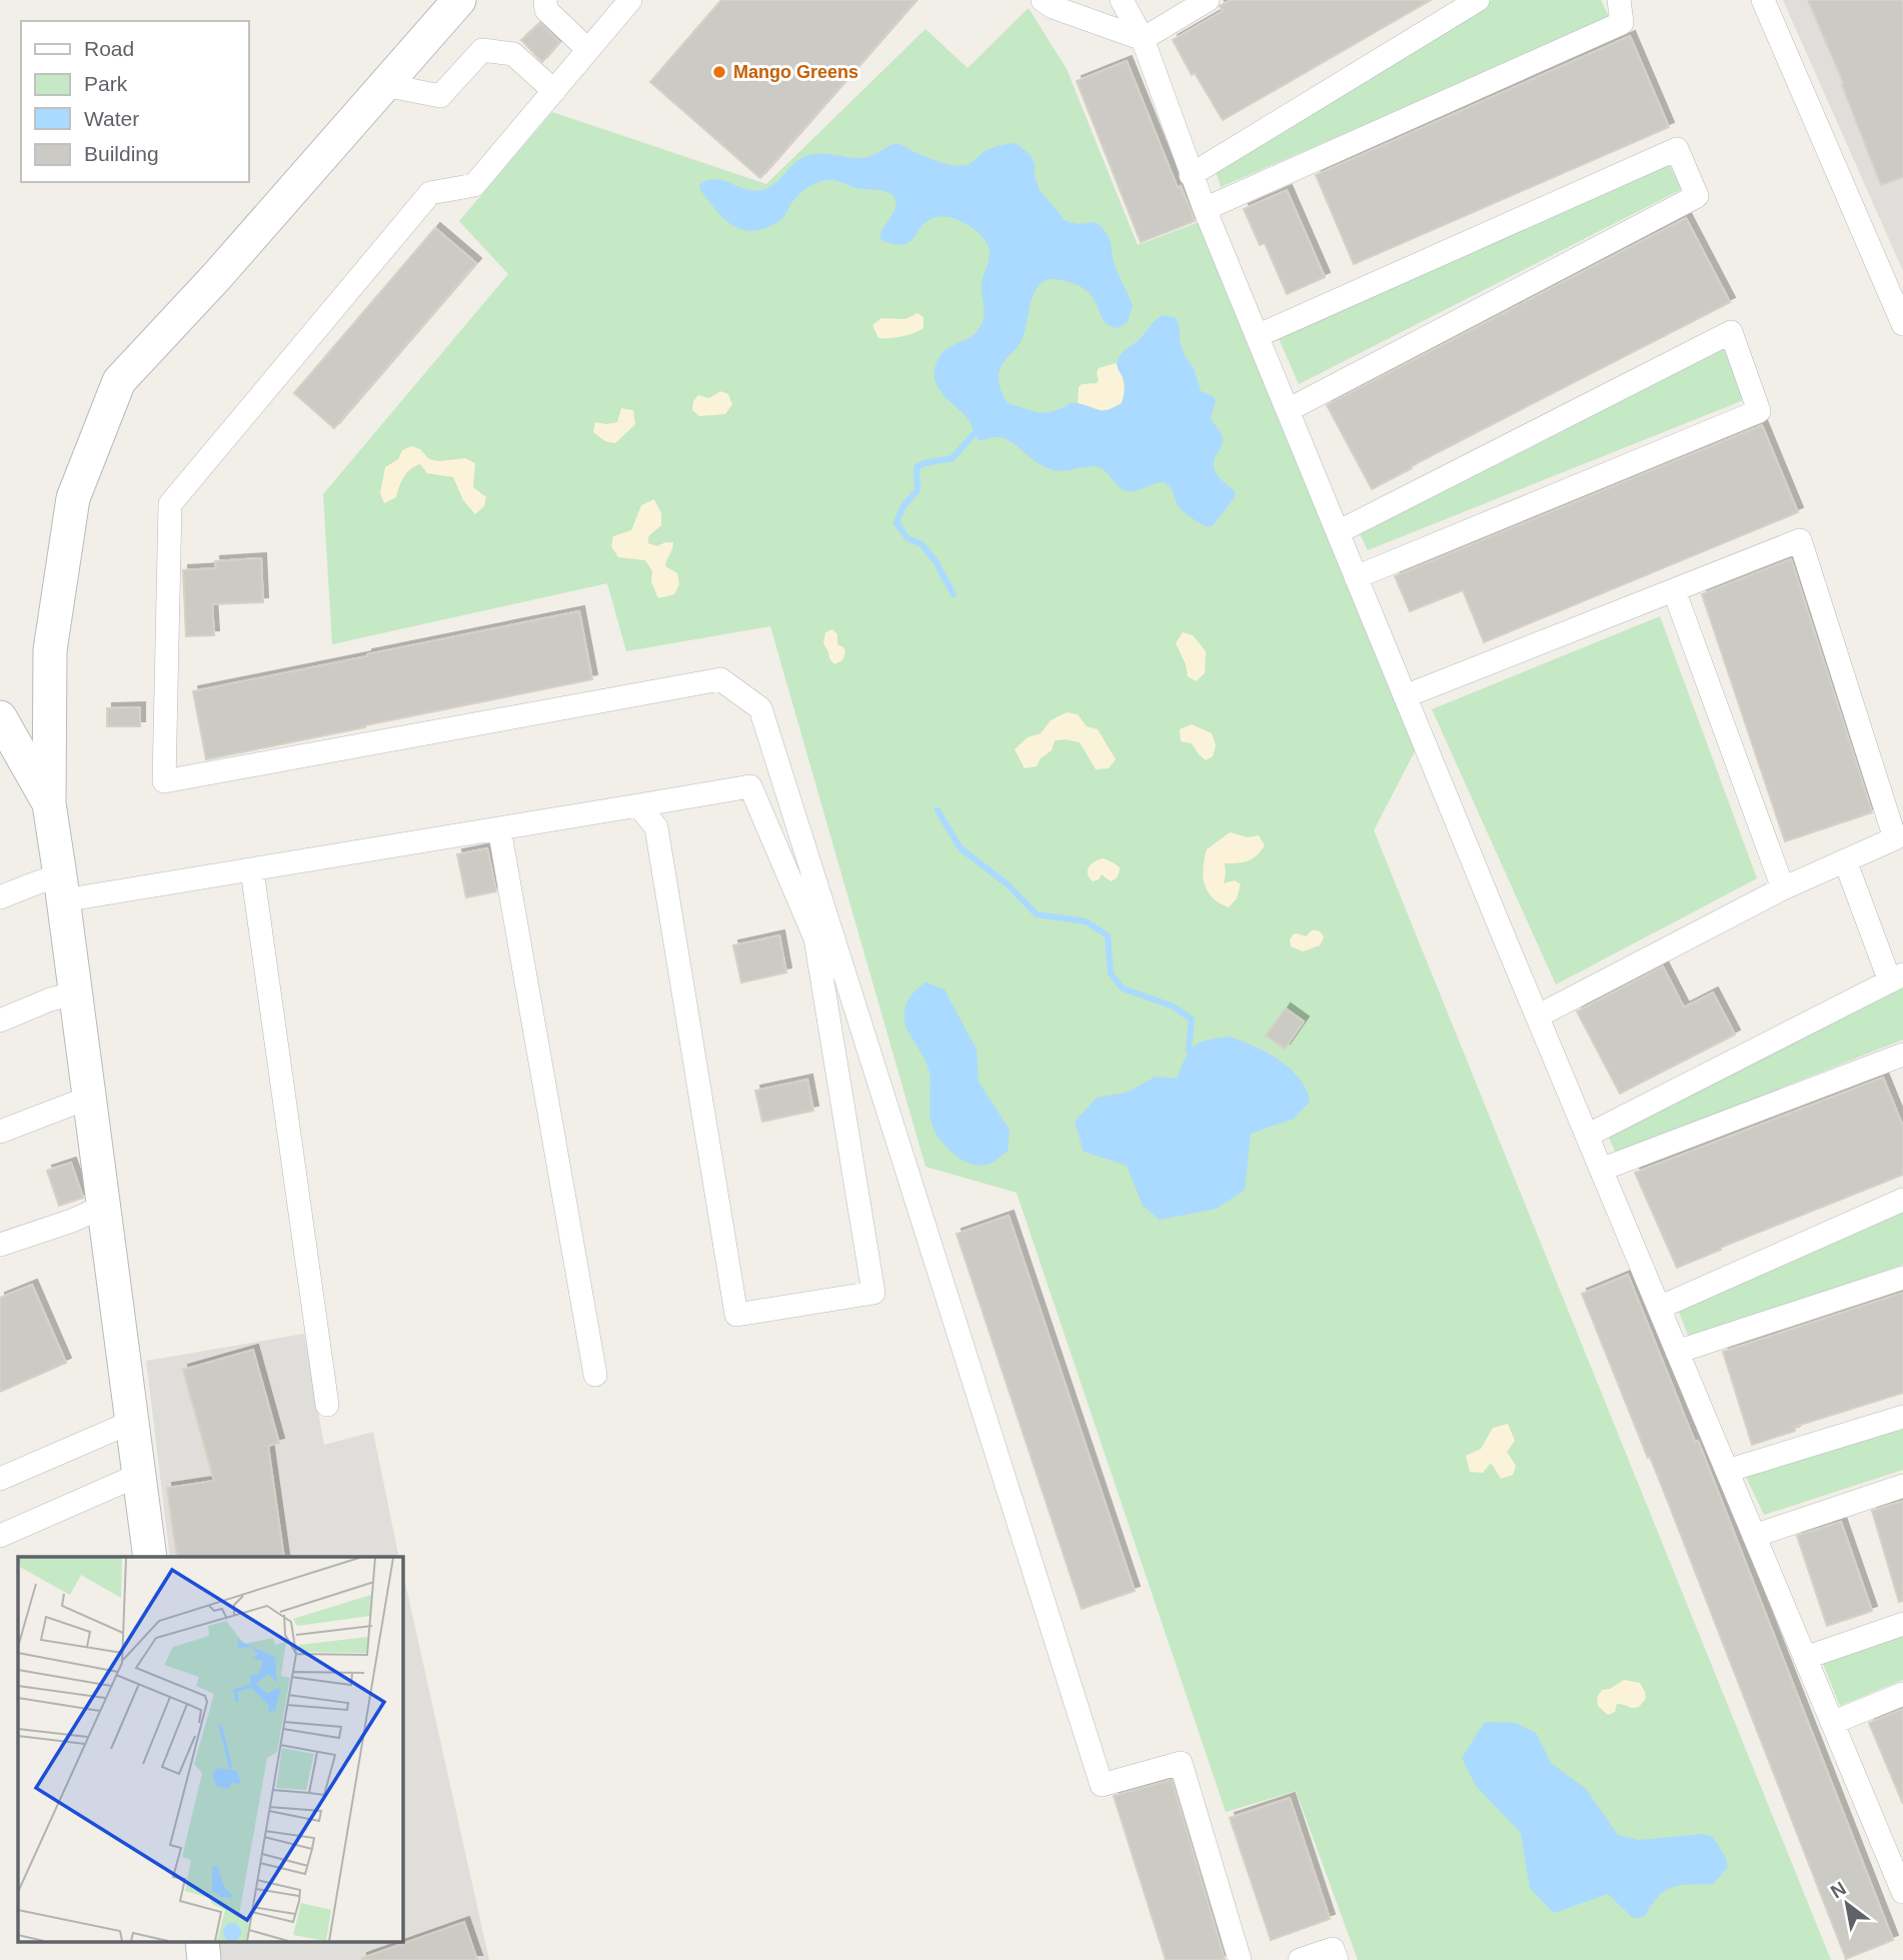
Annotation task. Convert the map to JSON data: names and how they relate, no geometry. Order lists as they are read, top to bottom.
{
  "places": ["Mango Greens"],
  "legend": [
    "Road",
    "Park",
    "Water",
    "Building"
  ],
  "north": "top left"
}
